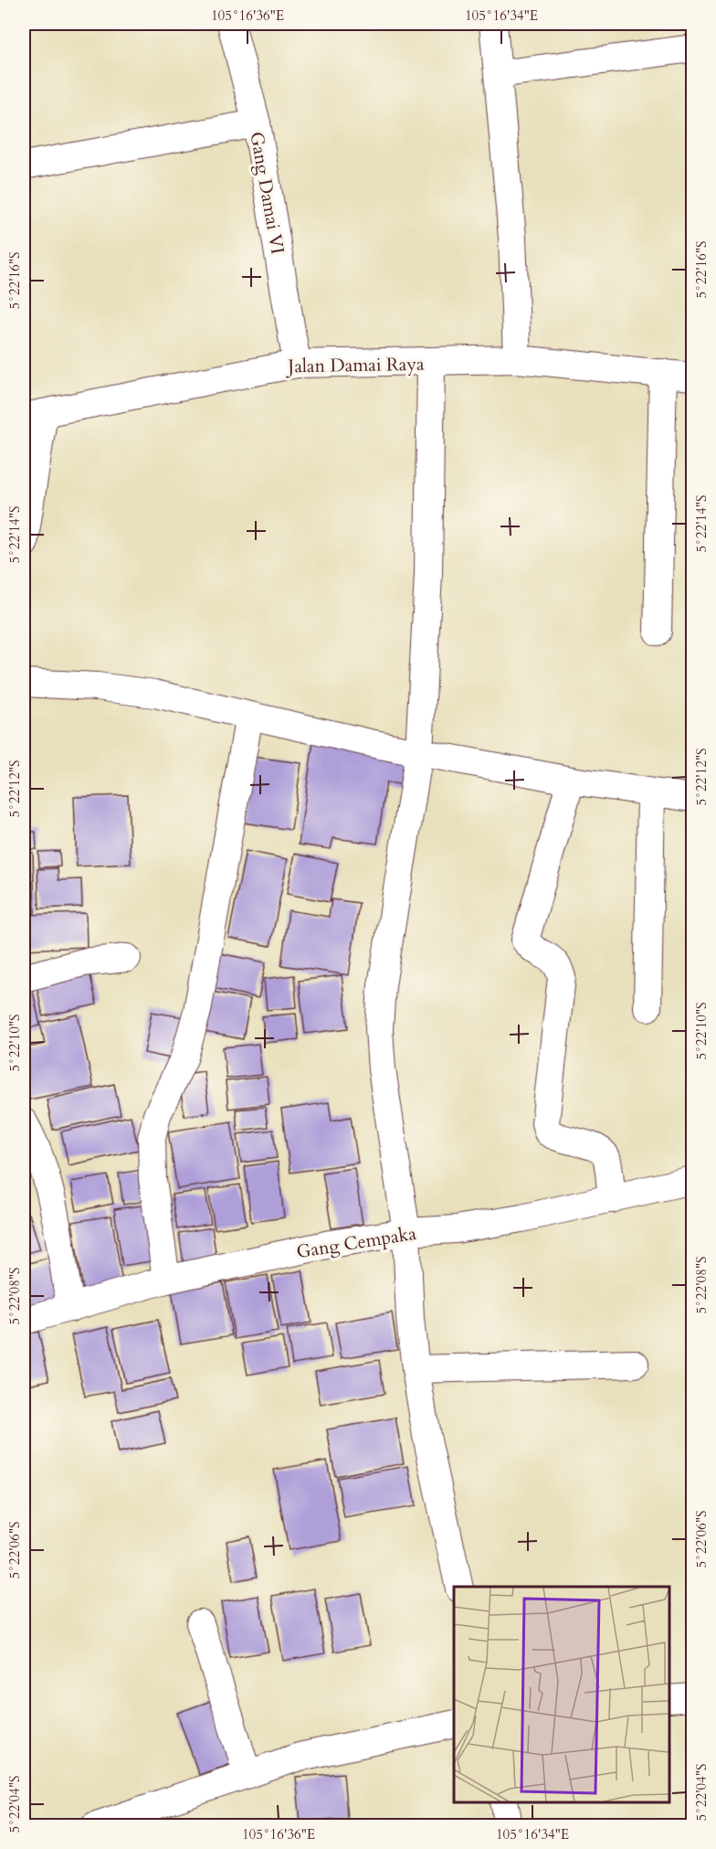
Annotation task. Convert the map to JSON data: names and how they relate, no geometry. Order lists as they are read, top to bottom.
{
  "streets": {
    "street": ["Gang Damai VI", "Jalan Damai Raya", "Gang Cempaka"]
  },
  "crossings": [
    ["Gang Damai VI", "Jalan Damai Raya"]
  ],
  "coordinates": [
    "105°16'36\"E",
    "105°16'34\"E",
    "5°22'16\"S",
    "5°22'14\"S",
    "5°22'12\"S",
    "5°22'10\"S",
    "5°22'08\"S",
    "5°22'06\"S",
    "5°22'04\"S"
  ]
}
